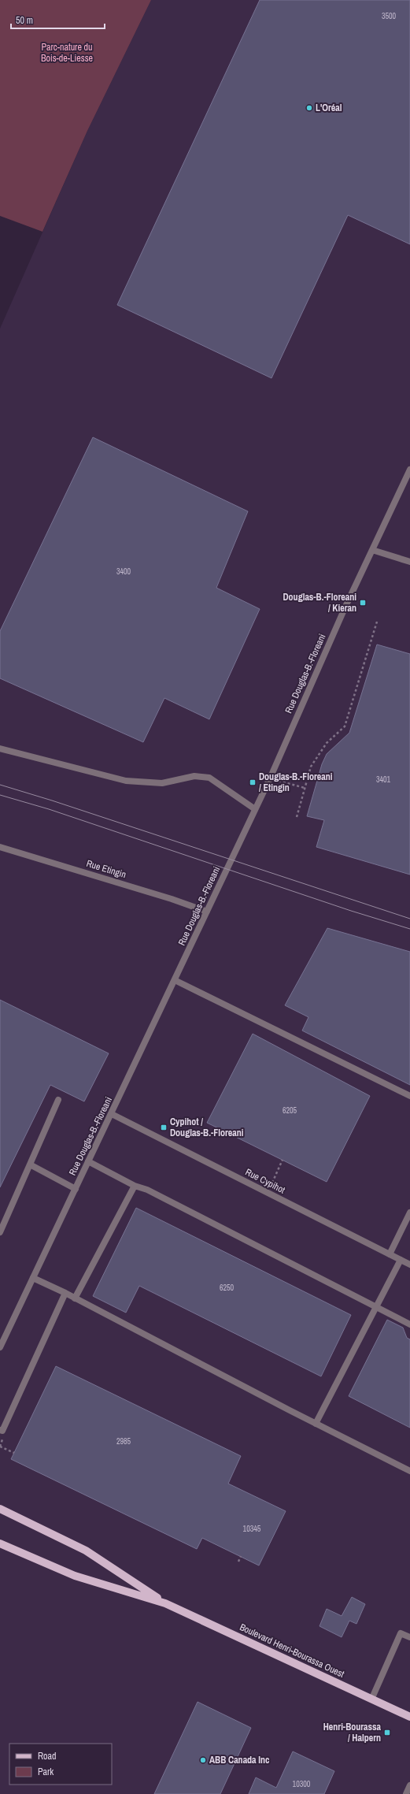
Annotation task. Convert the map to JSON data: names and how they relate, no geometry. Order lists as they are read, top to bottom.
{
  "streets": {
    "main road": ["Boulevard Henri-Bourassa Ouest"],
    "street": ["Rue Douglas-B.-Floreani", "Rue Etingin", "Rue Cypihot"]
  },
  "crossings": [
    ["Rue Douglas-B.-Floreani", "Rue Etingin"],
    ["Rue Douglas-B.-Floreani", "Rue Cypihot"]
  ],
  "parks": ["Parc-nature du Bois-de-Liesse"],
  "places": {
    "other": ["L'Oréal", "ABB Canada Inc"],
    "transit": [
      "Douglas-B.-Floreani / Kieran",
      "Douglas-B.-Floreani / Etingin",
      "Cypihot / Douglas-B.-Floreani",
      "Henri-Bourassa / Halpern"
    ]
  },
  "house_numbers": [
    "3500",
    "3400",
    "3401",
    "6205",
    "6250",
    "2985",
    "10345",
    "10300"
  ],
  "legend": ["Road", "Park"],
  "scale_bar": "50 m"
}
